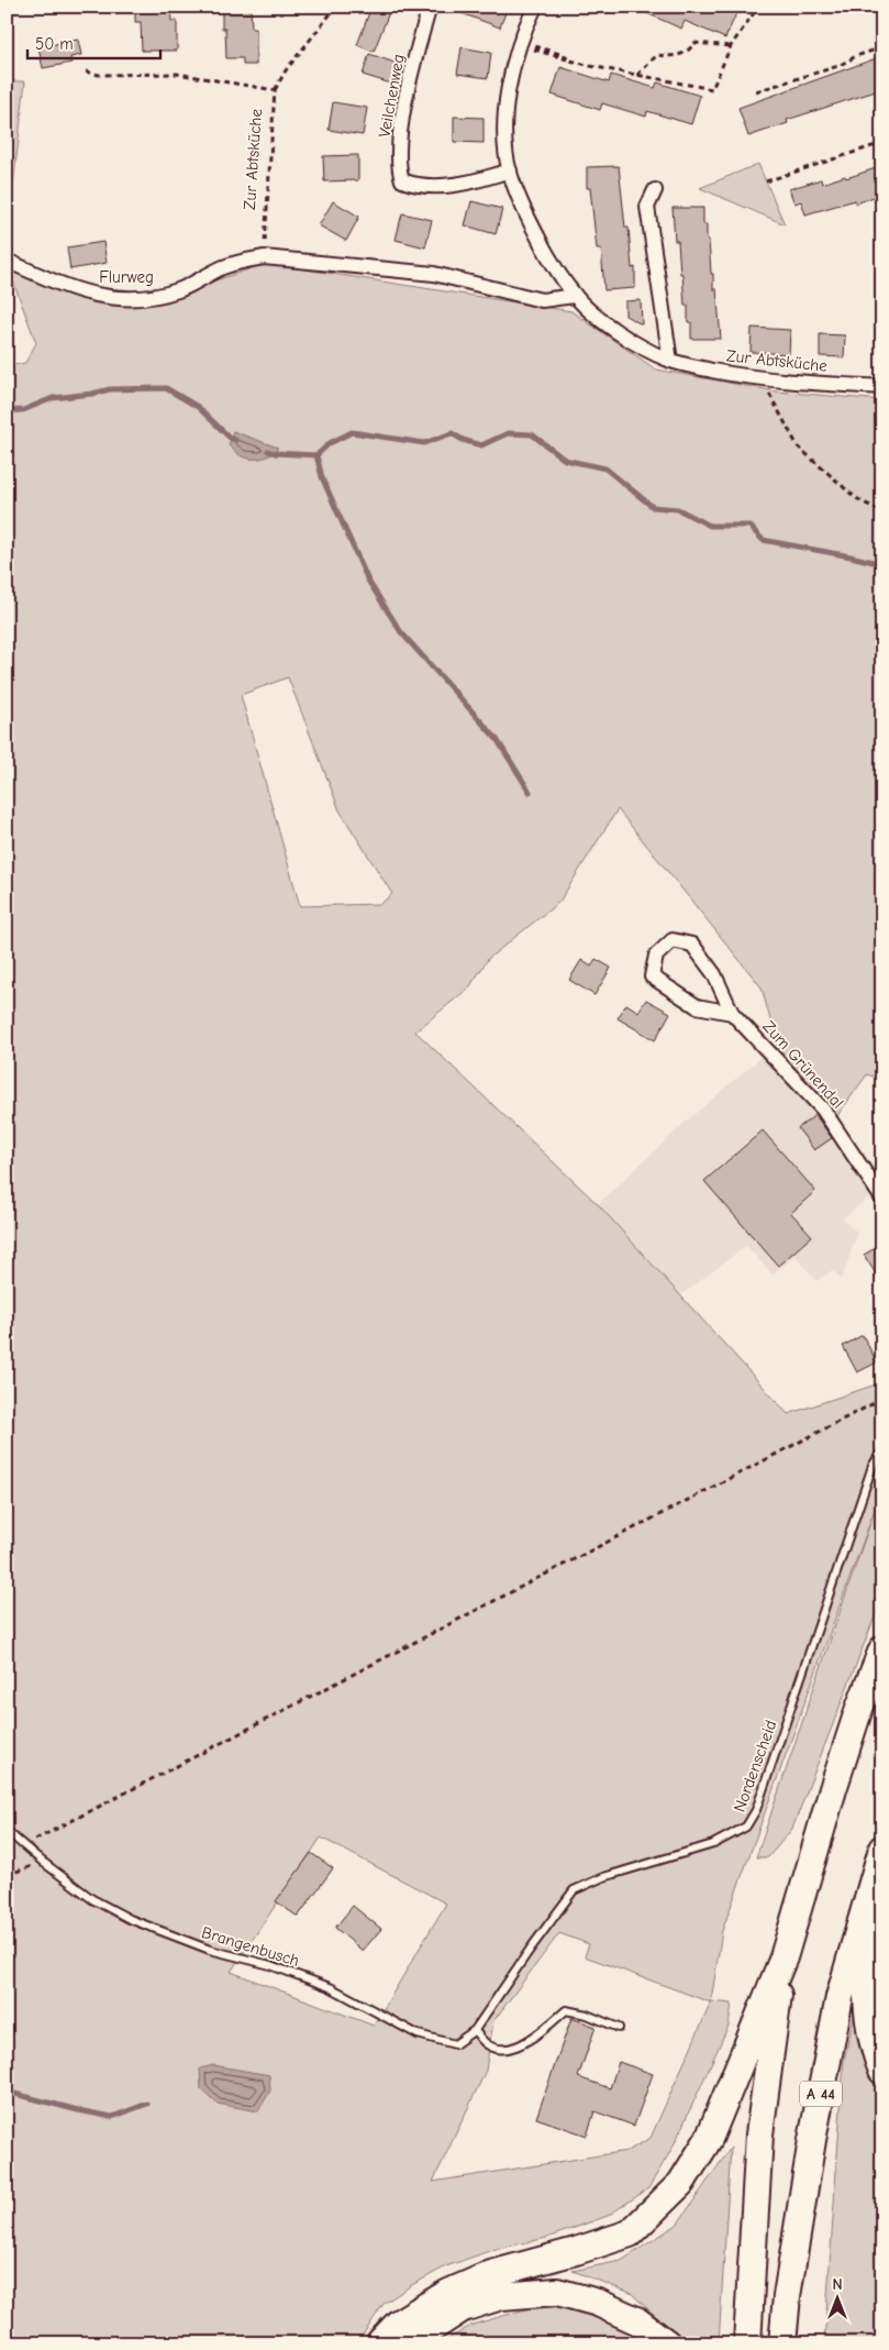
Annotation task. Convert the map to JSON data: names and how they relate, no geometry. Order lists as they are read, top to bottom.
{
  "streets": {
    "highway": ["A 44"],
    "street": [
      "Veilchenweg",
      "Zur Abtsküche",
      "Flurweg",
      "Zum Grünendal"
    ],
    "lane": ["Nordenscheid", "Brangenbusch"]
  },
  "crossings": [
    ["Veilchenweg", "Zur Abtsküche"],
    ["Zur Abtsküche", "Flurweg"],
    ["Nordenscheid", "Brangenbusch"]
  ],
  "scale_bar": "50 m",
  "north": "top"
}
